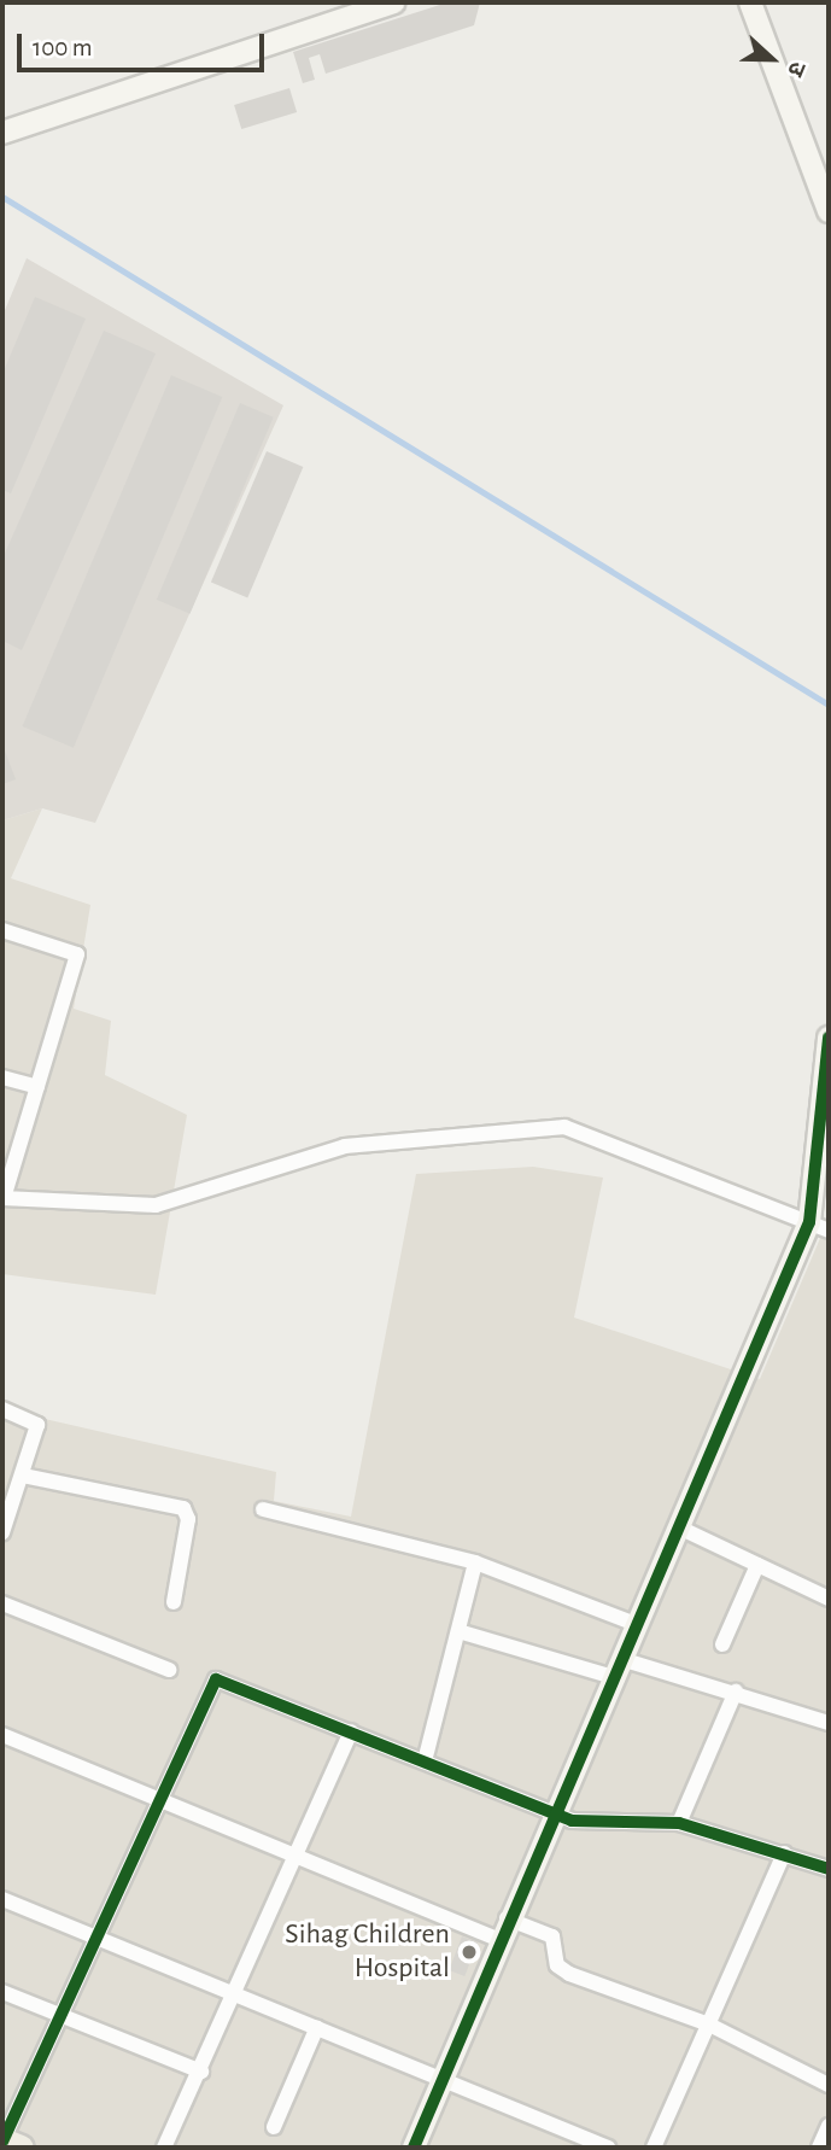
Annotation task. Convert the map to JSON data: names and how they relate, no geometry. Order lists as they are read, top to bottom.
{
  "places": ["Sihag Children Hospital"],
  "scale_bar": "100 m",
  "north": "right"
}
